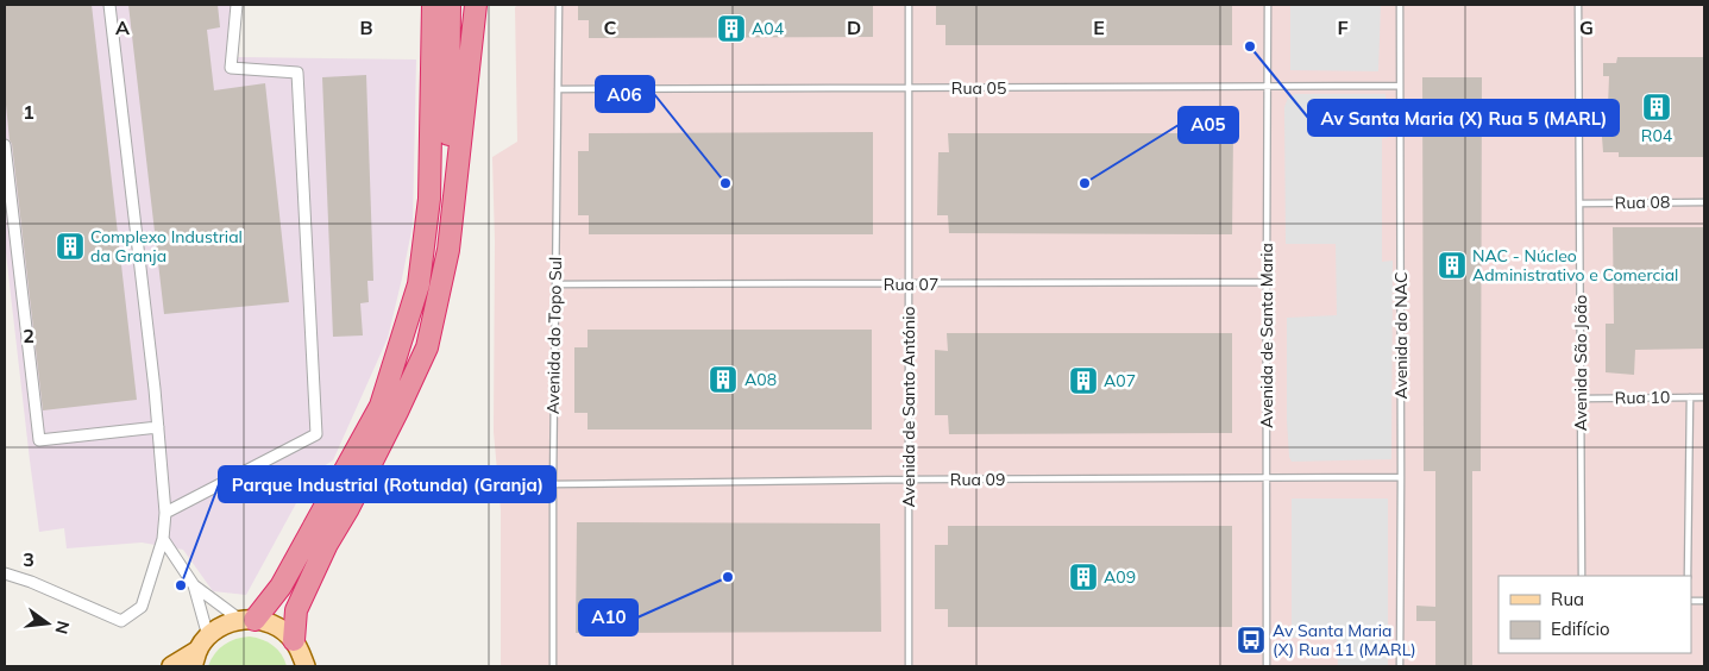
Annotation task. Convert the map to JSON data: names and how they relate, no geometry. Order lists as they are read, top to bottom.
{
  "streets": {
    "lane": [
      "Rua 05",
      "Rua 08",
      "Rua 07",
      "Avenida do Topo Sul",
      "Avenida de Santa Maria",
      "Avenida do NAC",
      "Avenida São João",
      "Rua 10",
      "Avenida de Santo António",
      "Rua 09"
    ]
  },
  "crossings": [
    ["Rua 05", "Avenida do Topo Sul"],
    ["Rua 05", "Avenida de Santa Maria"],
    ["Rua 05", "Avenida do NAC"],
    ["Rua 05", "Avenida de Santo António"],
    ["Rua 08", "Avenida São João"],
    ["Rua 07", "Avenida do Topo Sul"],
    ["Rua 07", "Avenida de Santa Maria"],
    ["Rua 07", "Avenida de Santo António"],
    ["Avenida do Topo Sul", "Rua 09"],
    ["Avenida de Santa Maria", "Rua 09"],
    ["Avenida do NAC", "Rua 09"],
    ["Avenida São João", "Rua 10"],
    ["Avenida de Santo António", "Rua 09"]
  ],
  "places": {
    "building": [
      "A04",
      "R04",
      "Complexo Industrial da Granja",
      "NAC - Núcleo Administrativo e Comercial",
      "A08",
      "A07",
      "A09"
    ],
    "other": [
      "Av Santa Maria (X) Rua 5 (MARL)",
      "A06",
      "A05",
      "A10",
      "Parque Industrial (Rotunda) (Granja)"
    ],
    "bus stop": ["Av Santa Maria (X) Rua 11 (MARL)"]
  },
  "legend": ["Rua", "Edifício"],
  "north": "right",
  "grid": {
    "columns": [
      "A",
      "B",
      "C",
      "D",
      "E",
      "F",
      "G"
    ],
    "rows": ["1", "2", "3"]
  }
}
